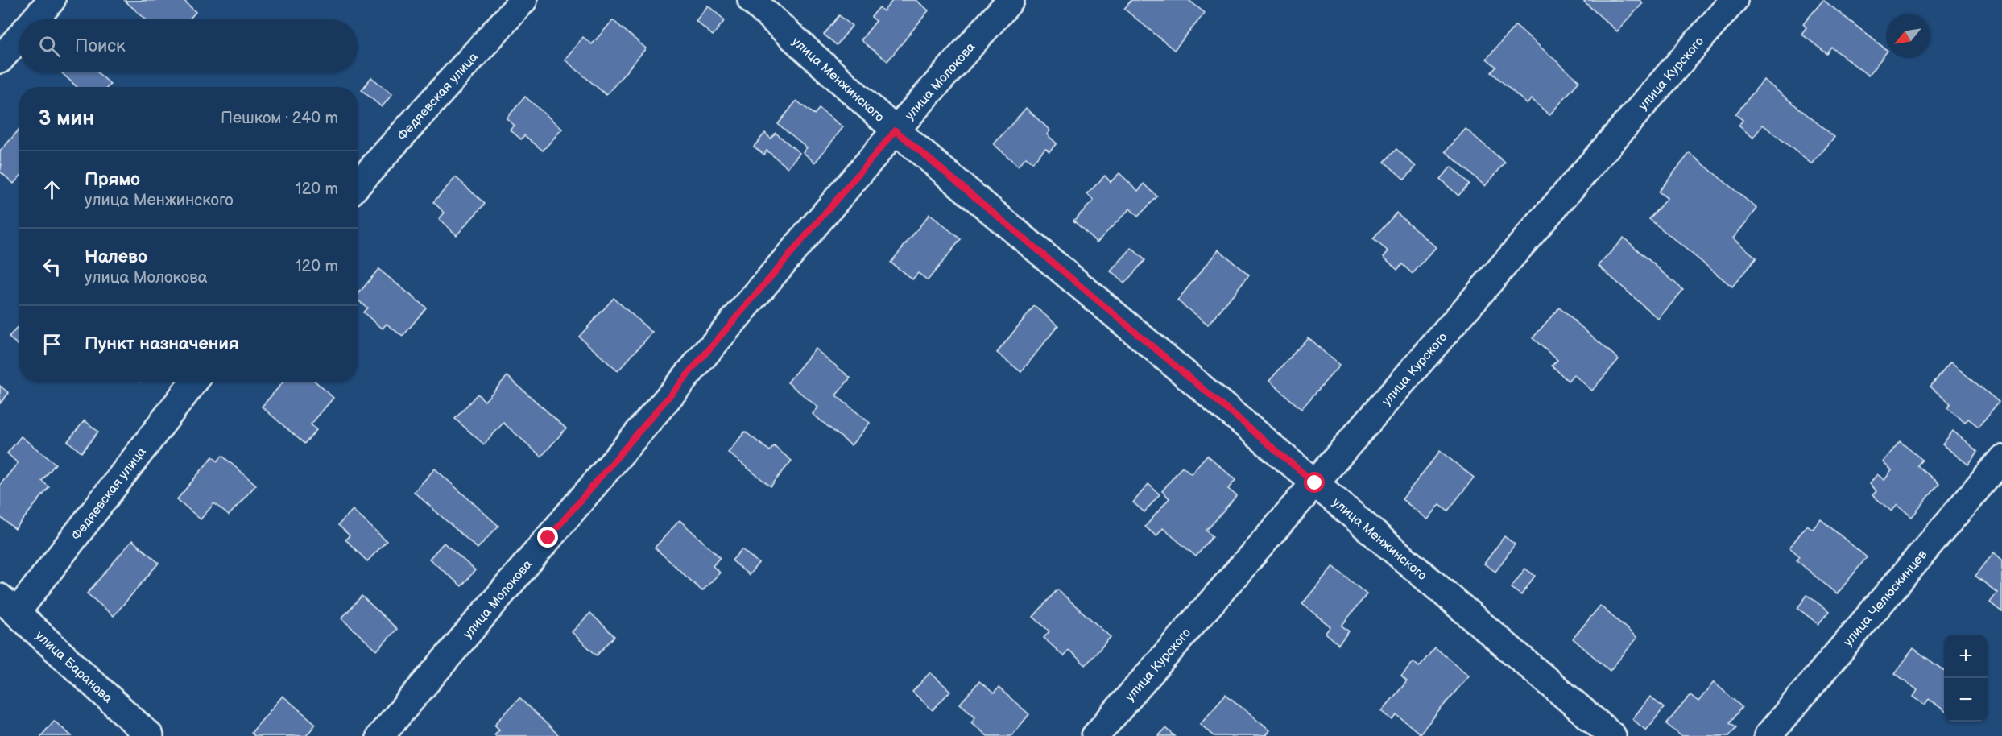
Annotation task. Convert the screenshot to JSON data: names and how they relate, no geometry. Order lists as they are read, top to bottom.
{
  "streets": {
    "street": [
      "улица Курского",
      "улица Менжинского",
      "улица Молокова",
      "Федяевская улица",
      "улица Челюскинцев",
      "улица Баранова"
    ]
  },
  "crossings": [
    ["улица Курского", "улица Менжинского"],
    ["улица Менжинского", "улица Молокова"],
    ["Федяевская улица", "улица Баранова"]
  ],
  "north": "bottom left",
  "page": {
    "search": "Поиск",
    "heading": ["3 мин", "Пешком · 240 m"],
    "list": [
      ["Прямо", "улица Менжинского", "120 m"],
      ["Налево", "улица Молокова", "120 m"],
      "Пункт назначения"
    ],
    "map_buttons": ["+", "−"]
  }
}
